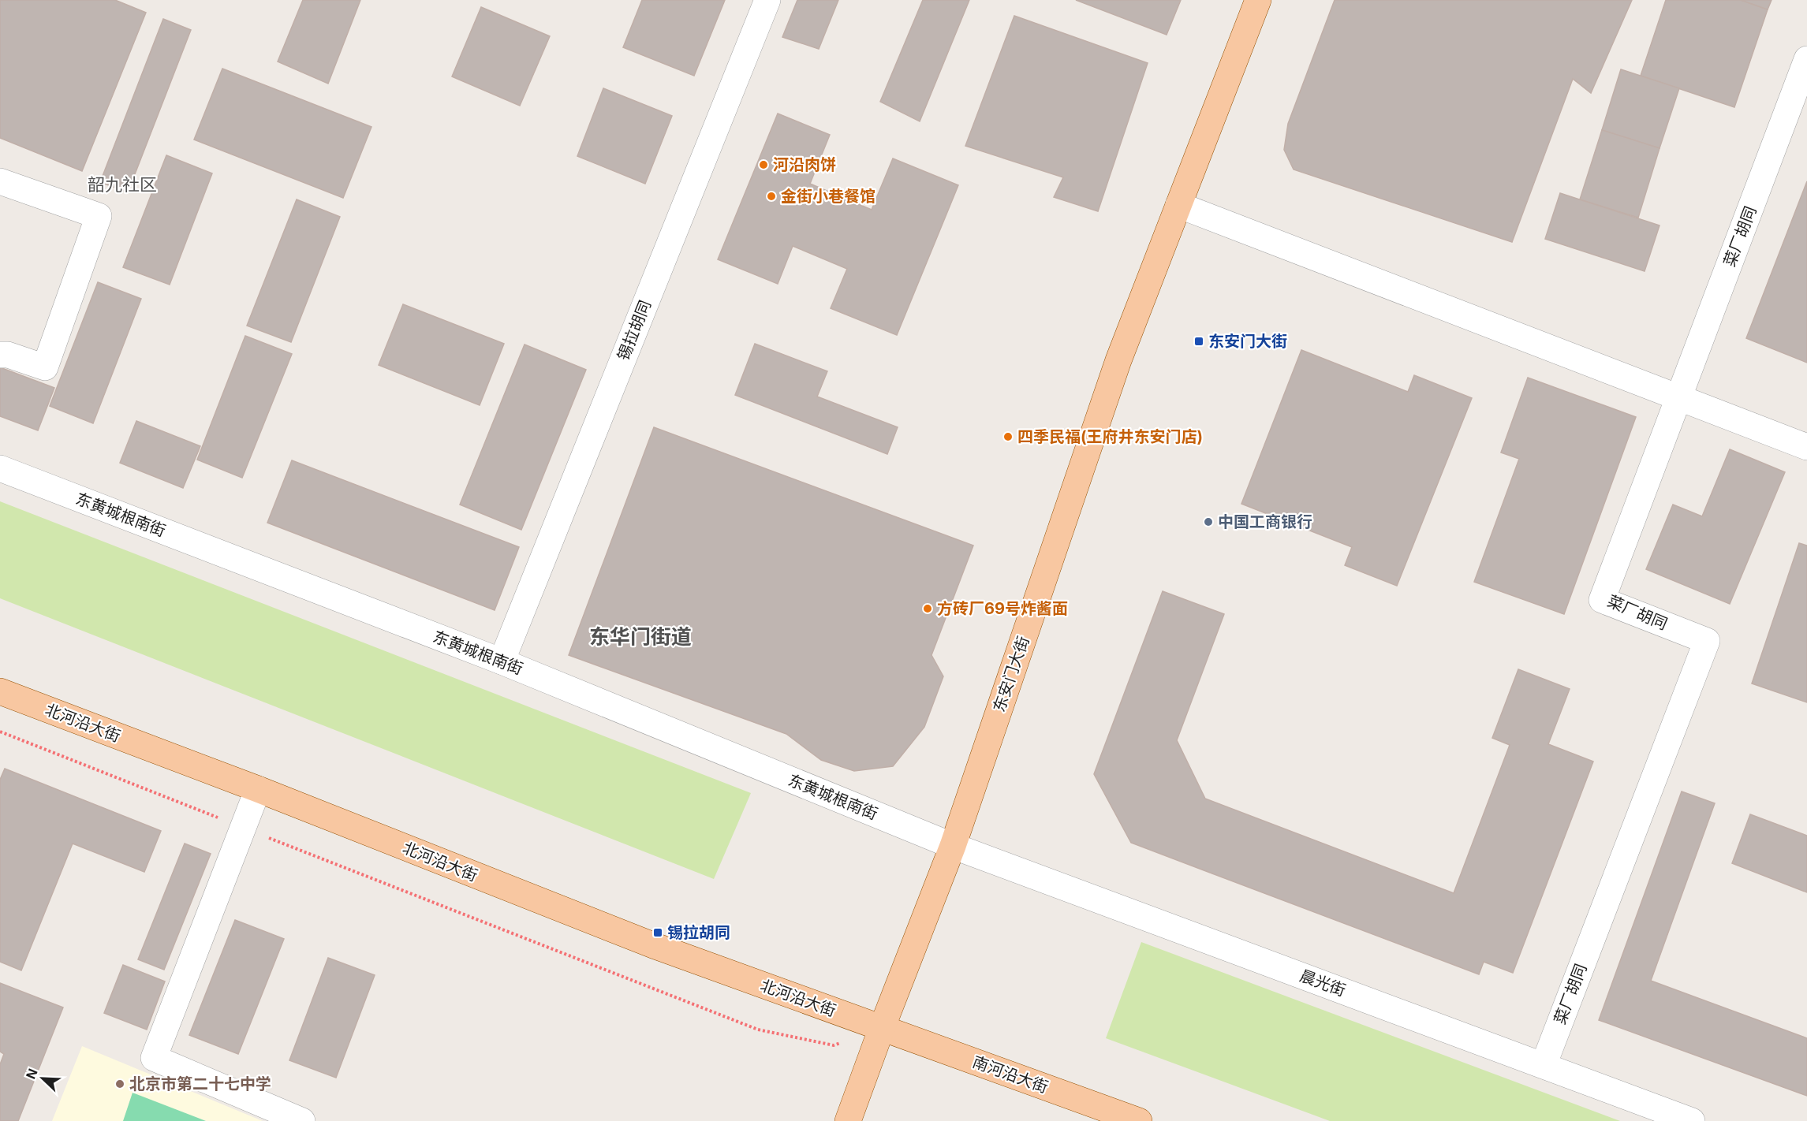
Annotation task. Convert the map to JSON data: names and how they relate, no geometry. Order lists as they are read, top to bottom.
{
  "streets": {
    "main road": ["东安门大街", "北河沿大街", "南河沿大街"],
    "street": [
      "菜厂胡同",
      "锡拉胡同",
      "东黄城根南街",
      "晨光街"
    ]
  },
  "crossings": [
    ["菜厂胡同", "晨光街"],
    ["锡拉胡同", "东黄城根南街"],
    ["东黄城根南街", "东安门大街"],
    ["东黄城根南街", "晨光街"],
    ["东安门大街", "北河沿大街"],
    ["东安门大街", "晨光街"],
    ["东安门大街", "南河沿大街"],
    ["北河沿大街", "南河沿大街"]
  ],
  "districts": ["韶九社区", "东华门街道"],
  "places": {
    "other": [
      "河沿肉饼",
      "金街小巷餐馆",
      "四季民福(王府井东安门店)",
      "中国工商银行",
      "方砖厂69号炸酱面",
      "北京市第二十七中学"
    ],
    "transit": ["东安门大街", "锡拉胡同"]
  },
  "north": "top left"
}
